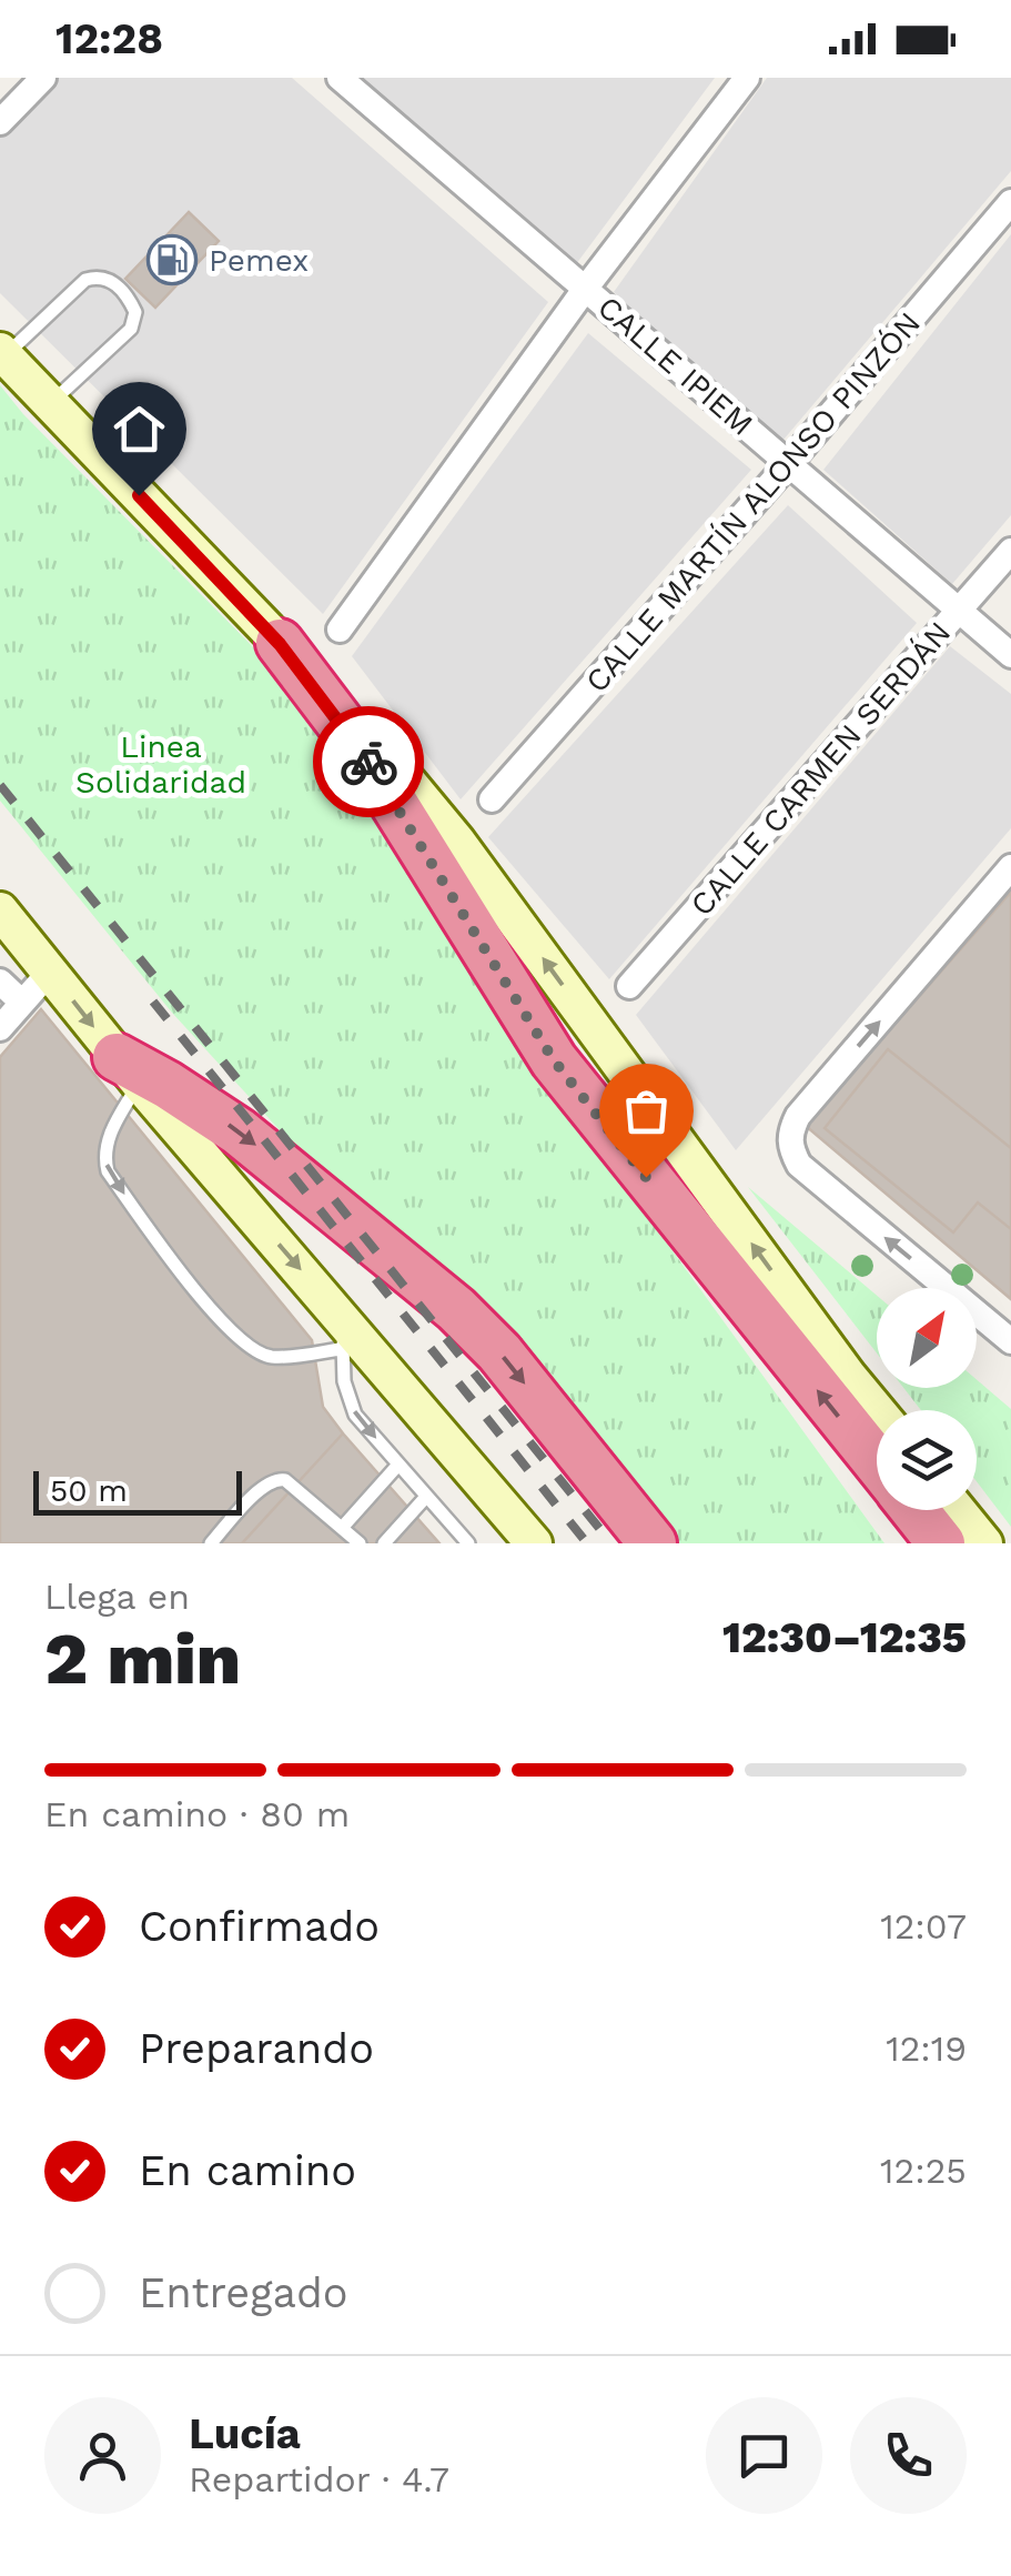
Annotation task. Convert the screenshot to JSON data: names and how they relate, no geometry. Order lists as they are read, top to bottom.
{
  "streets": {
    "street": ["CALLE IPIEM", "CALLE MARTÍN ALONSO PINZÓN", "CALLE CARMEN SERDÁN"]
  },
  "crossings": [
    ["CALLE IPIEM", "CALLE MARTÍN ALONSO PINZÓN"],
    ["CALLE IPIEM", "CALLE CARMEN SERDÁN"]
  ],
  "parks": ["Linea Solidaridad"],
  "places": {
    "fuel station": ["Pemex"]
  },
  "scale_bar": "50 m",
  "north": "top right",
  "page": {
    "status": "12:28",
    "scale": "50 m",
    "heading": ["2 min", "Llega en", "12:30–12:35"],
    "panel": ["Lucía", "Repartidor · 4.7"],
    "bar": "En camino · 80 m",
    "list": [
      ["Confirmado", "12:07"],
      ["Preparando", "12:19"],
      ["En camino", "12:25"],
      "Entregado"
    ]
  }
}
